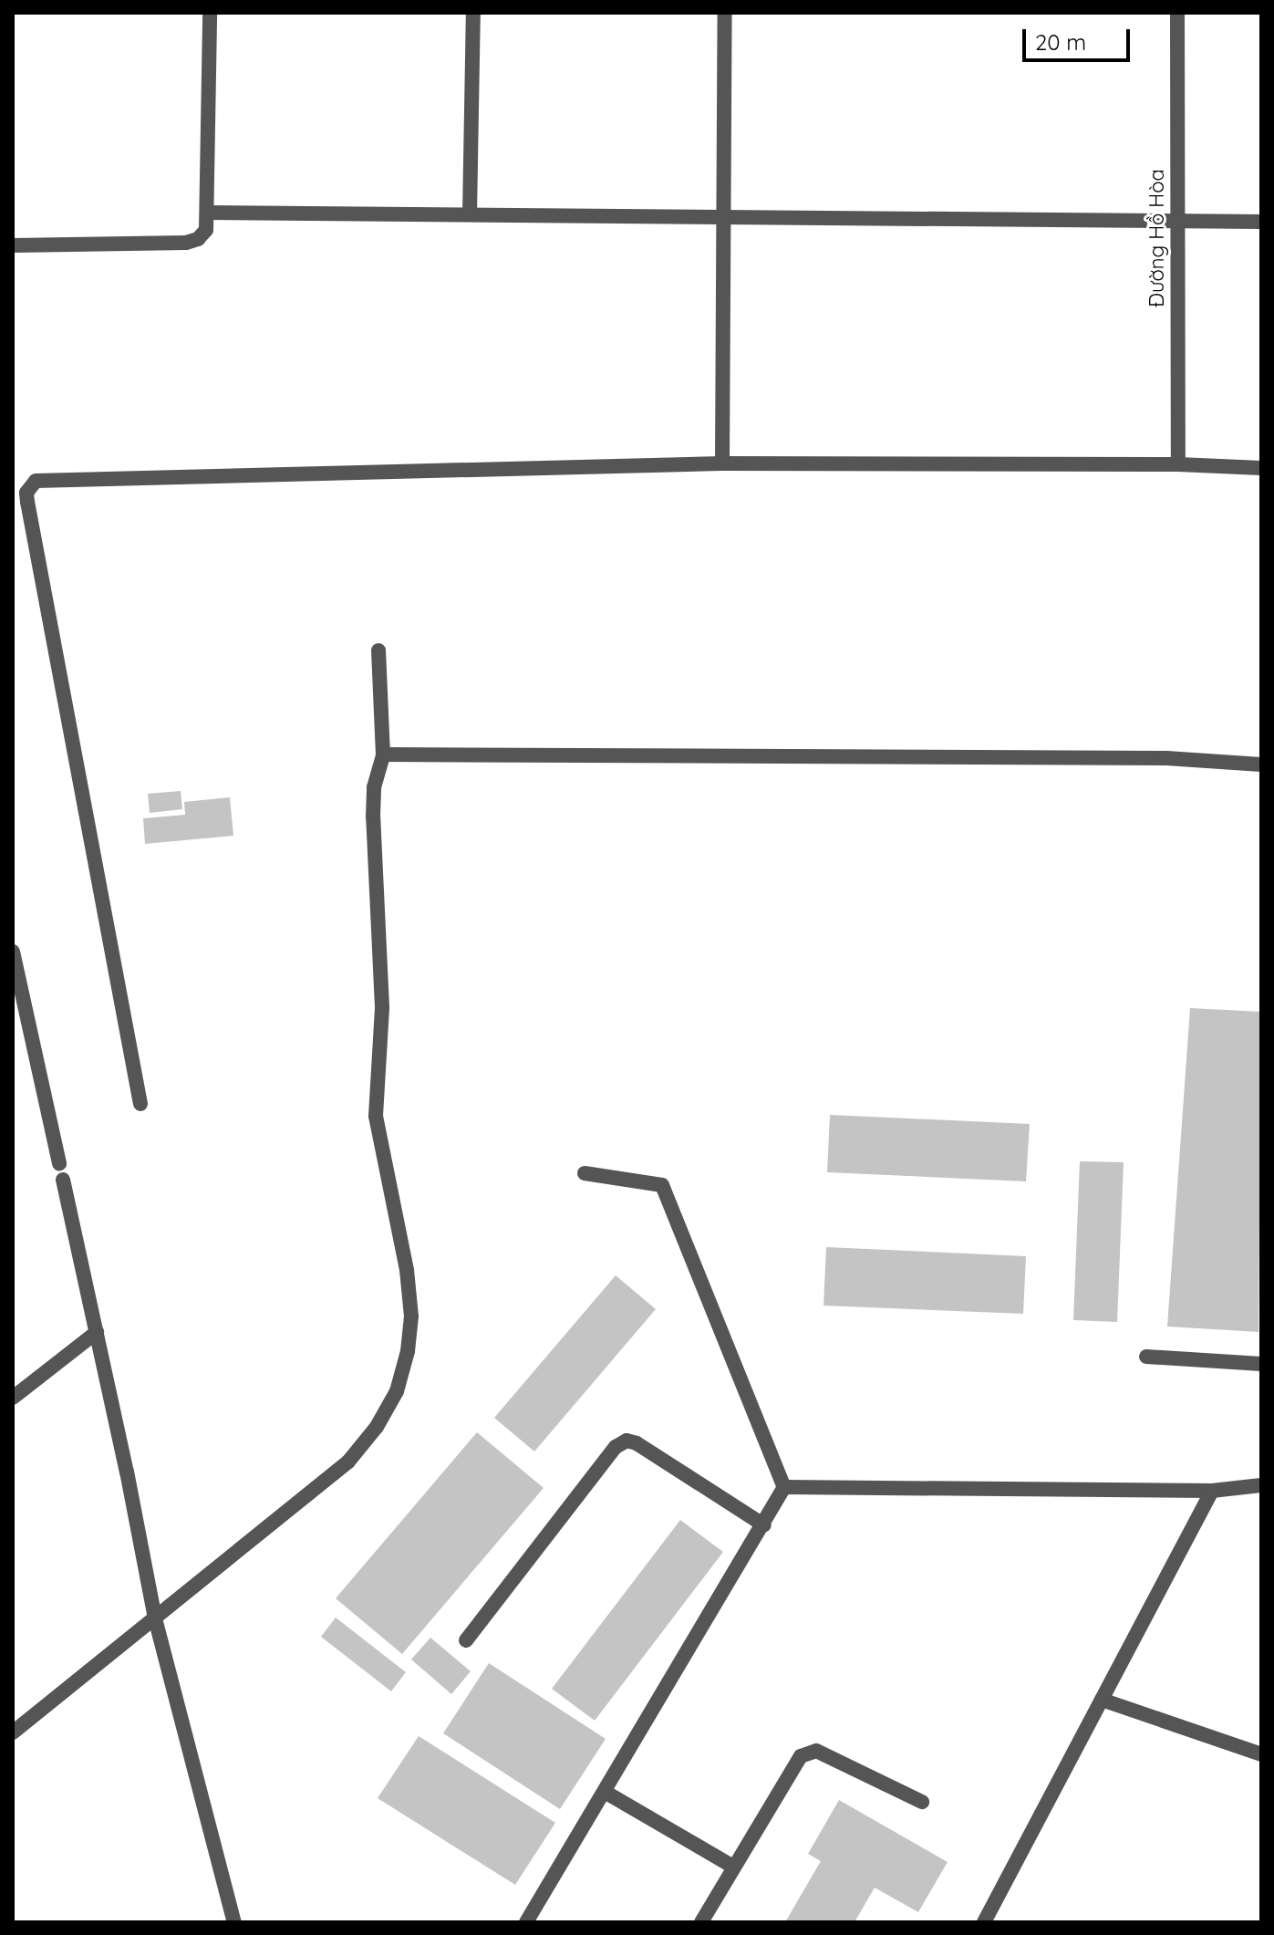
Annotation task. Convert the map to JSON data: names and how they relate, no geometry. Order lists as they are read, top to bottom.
{
  "streets": {
    "street": ["Đường Hồ Hòa"]
  },
  "scale_bar": "20 m"
}
